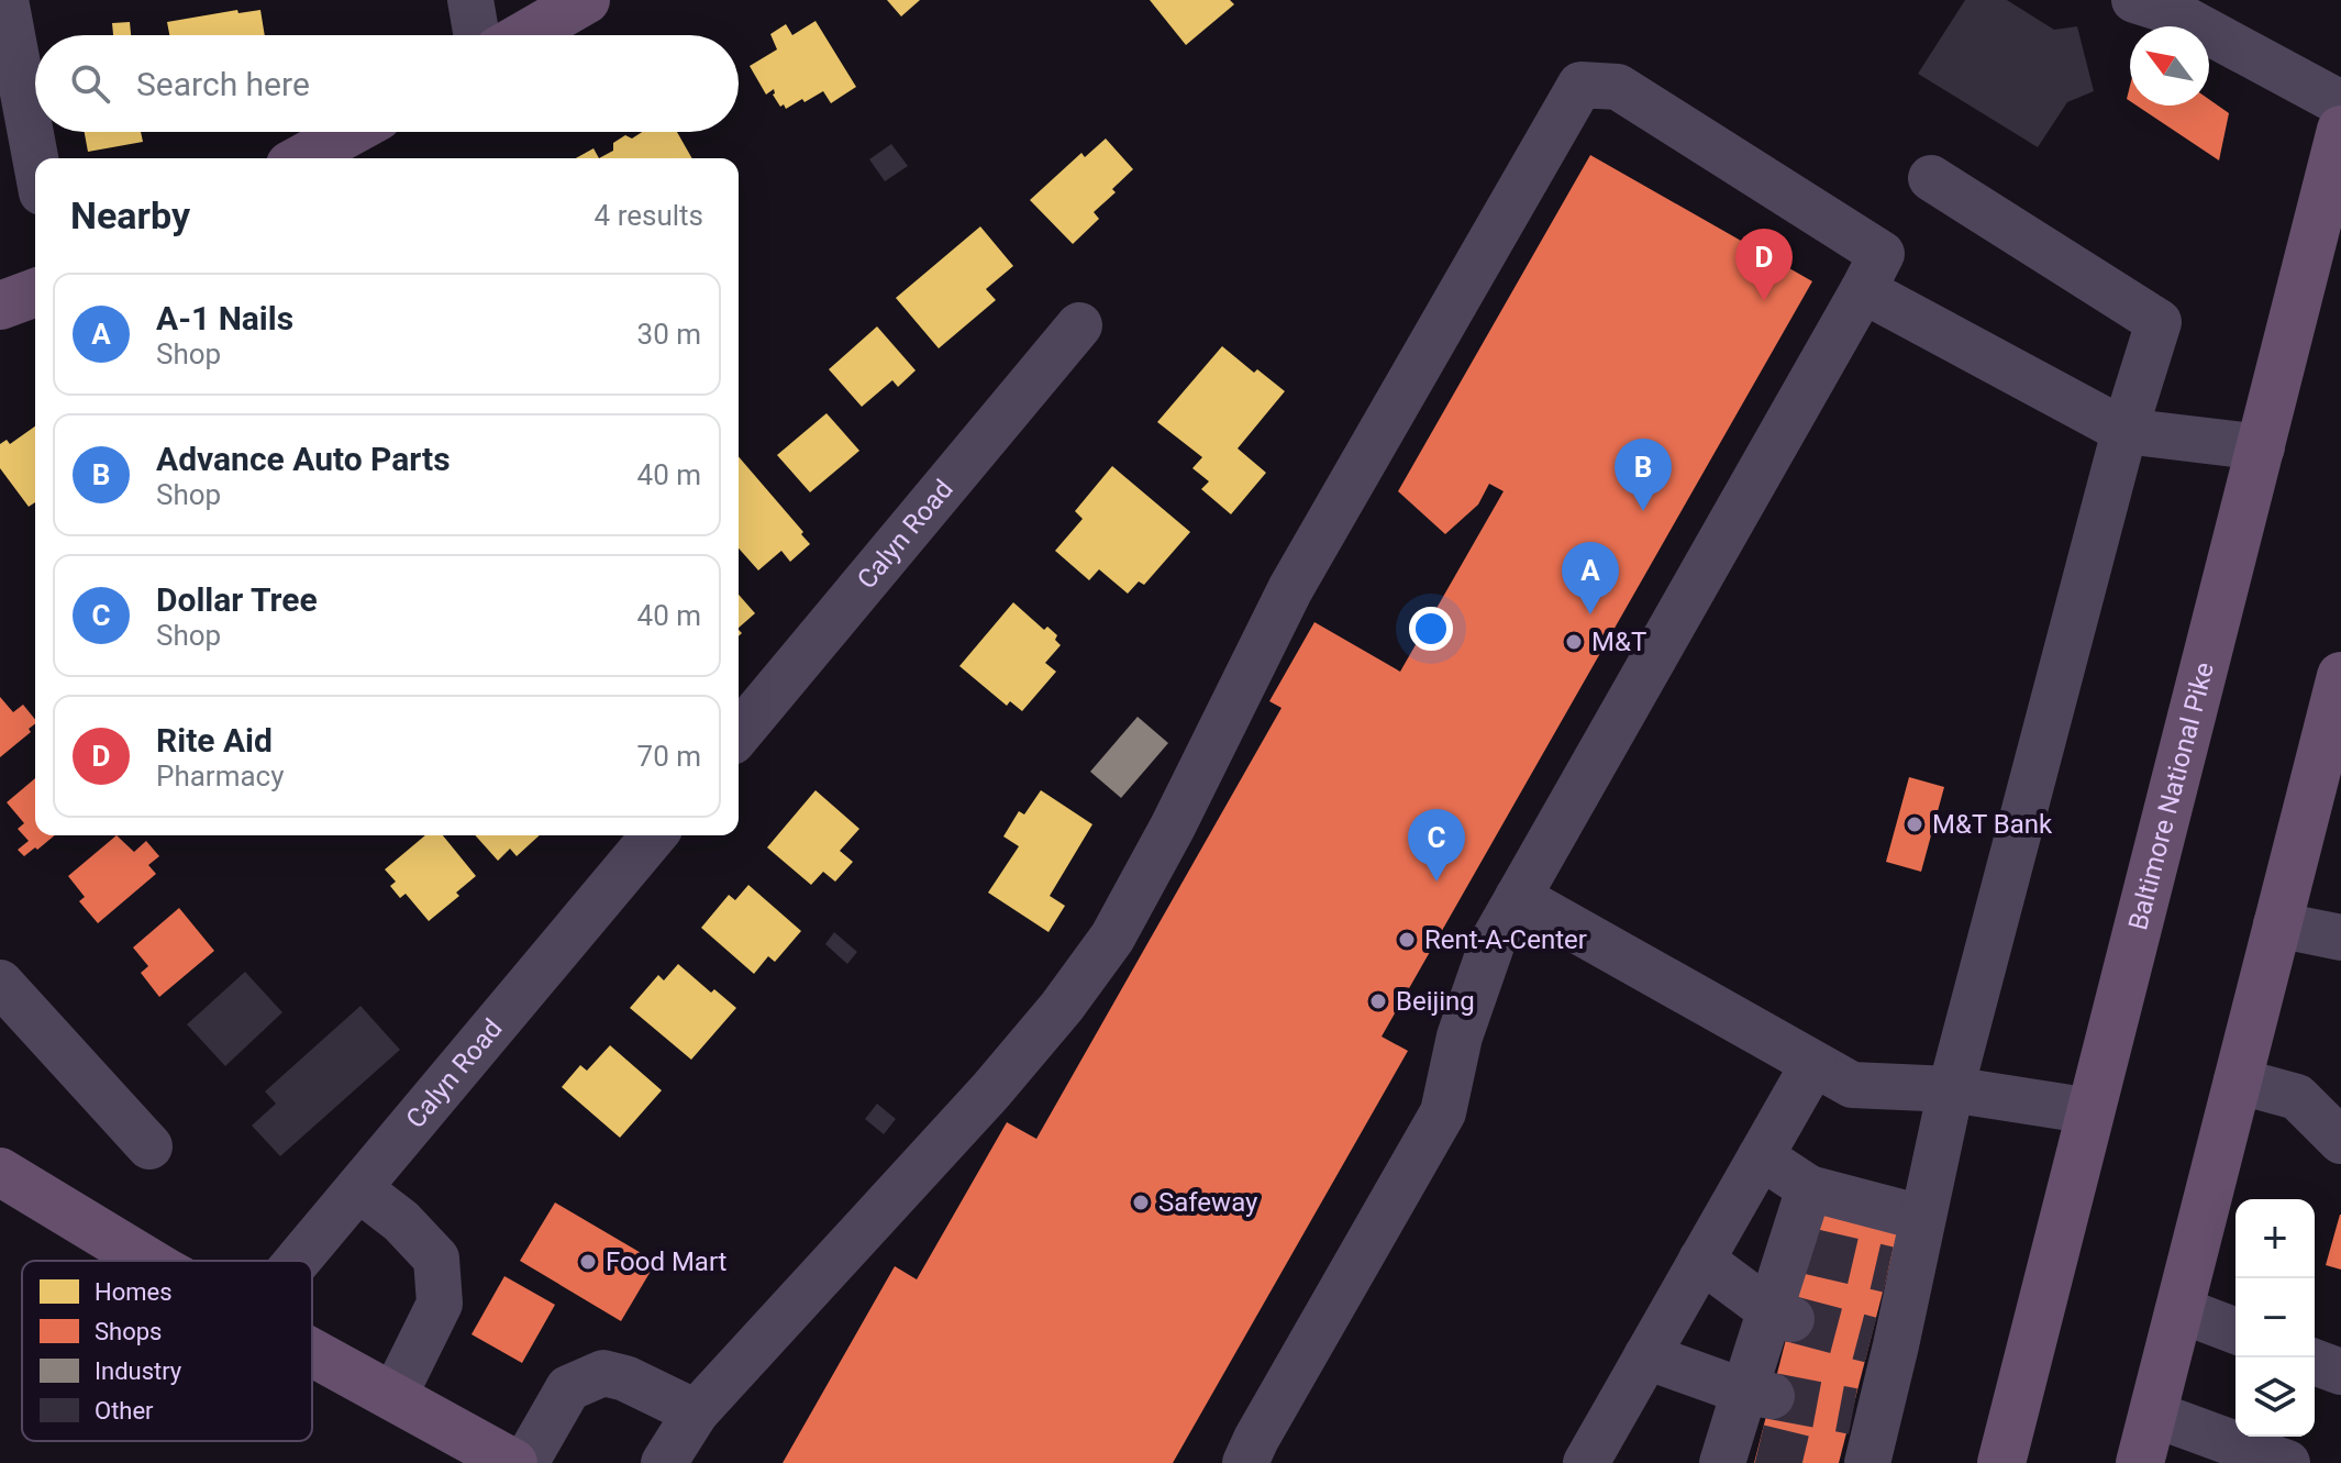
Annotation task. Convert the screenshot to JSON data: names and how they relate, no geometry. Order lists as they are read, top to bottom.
{
  "streets": {
    "main road": ["Baltimore National Pike"],
    "street": ["Calyn Road"]
  },
  "places": [
    "M&T",
    "M&T Bank",
    "Rent-A-Center",
    "Beijing",
    "Safeway",
    "Food Mart"
  ],
  "legend": [
    "Homes",
    "Shops",
    "Industry",
    "Other"
  ],
  "north": "top left",
  "page": {
    "search": "Search here",
    "heading": ["Nearby", "4 results"],
    "pins": [
      "D",
      "B",
      "A",
      "C"
    ],
    "list": [
      {
        "mark": "A",
        "name": "A-1 Nails",
        "note": "Shop",
        "value": "30 m"
      },
      {
        "mark": "B",
        "name": "Advance Auto Parts",
        "note": "Shop",
        "value": "40 m"
      },
      {
        "mark": "C",
        "name": "Dollar Tree",
        "note": "Shop",
        "value": "40 m"
      },
      {
        "mark": "D",
        "name": "Rite Aid",
        "note": "Pharmacy",
        "value": "70 m"
      }
    ],
    "map_buttons": ["+", "−"]
  }
}
